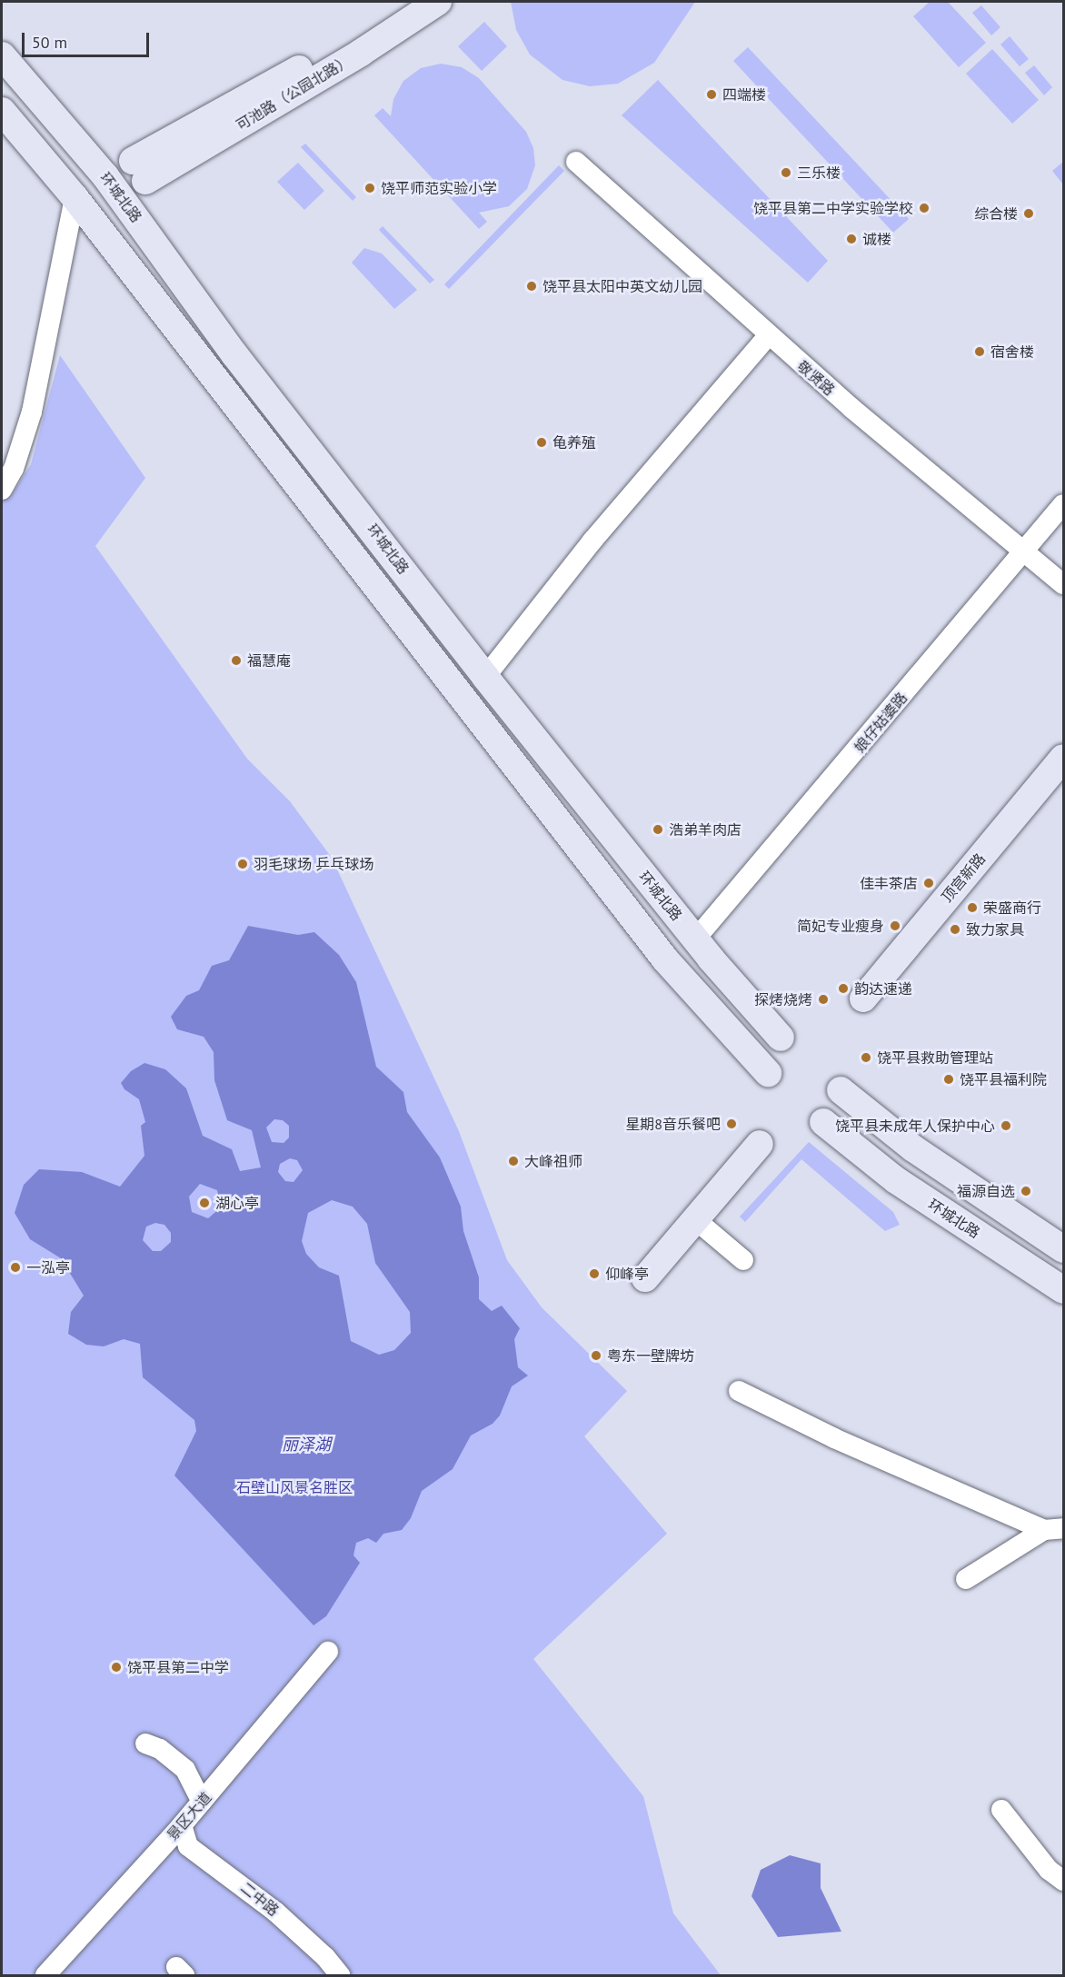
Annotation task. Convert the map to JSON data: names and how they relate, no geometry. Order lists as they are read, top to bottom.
{
  "streets": {
    "main road": ["可池路（公园北路）", "环城北路", "顶宫新路"],
    "street": [
      "敬贤路",
      "娘仔姑婆路",
      "景区大道",
      "二中路"
    ]
  },
  "crossings": [
    ["环城北路", "娘仔姑婆路"],
    ["敬贤路", "娘仔姑婆路"],
    ["景区大道", "二中路"]
  ],
  "water": ["丽泽湖"],
  "parks": ["石壁山风景名胜区"],
  "places": [
    "四端楼",
    "三乐楼",
    "饶平师范实验小学",
    "饶平县第二中学实验学校",
    "综合楼",
    "诚楼",
    "饶平县太阳中英文幼儿园",
    "宿舍楼",
    "龟养殖",
    "福慧庵",
    "浩弟羊肉店",
    "羽毛球场 乒乓球场",
    "佳丰茶店",
    "荣盛商行",
    "简妃专业瘦身",
    "致力家具",
    "韵达速递",
    "探烤烧烤",
    "饶平县救助管理站",
    "饶平县福利院",
    "星期8音乐餐吧",
    "饶平县未成年人保护中心",
    "大峰祖师",
    "福源自选",
    "湖心亭",
    "一泓亭",
    "仰峰亭",
    "粤东一壁牌坊",
    "饶平县第二中学"
  ],
  "scale_bar": "50 m"
}
